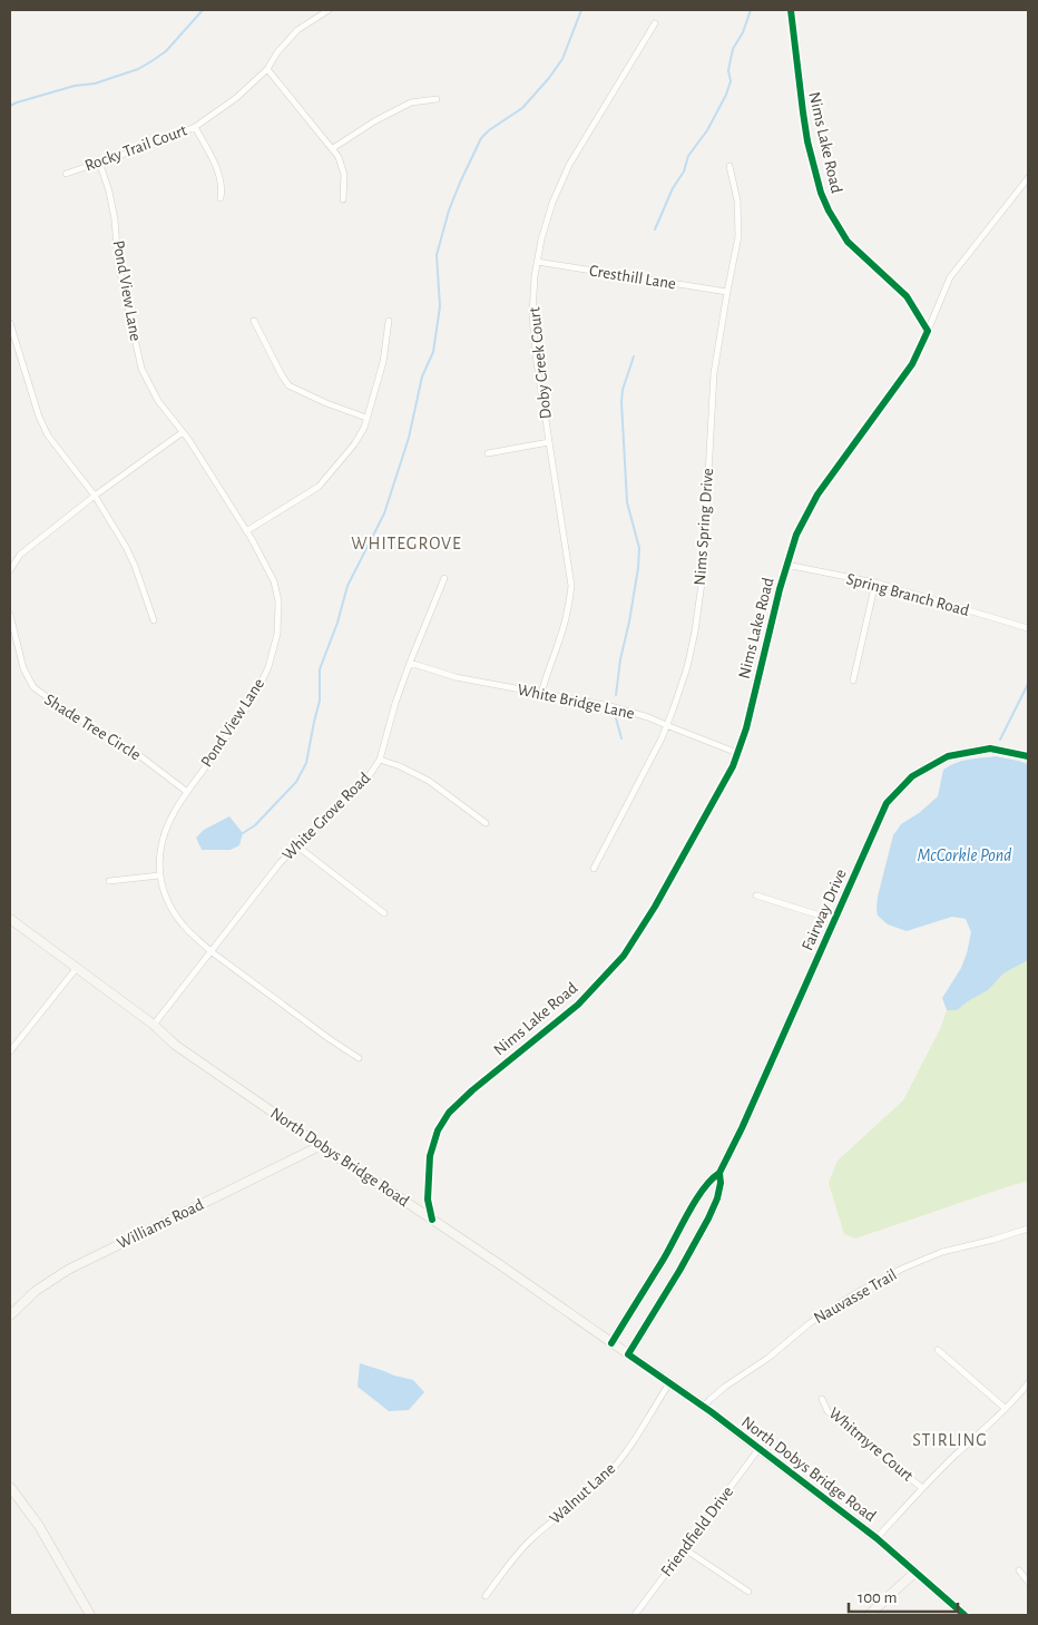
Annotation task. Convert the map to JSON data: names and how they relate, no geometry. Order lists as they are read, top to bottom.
{
  "streets": {
    "street": [
      "Nims Lake Road",
      "Rocky Trail Court",
      "Cresthill Lane",
      "Pond View Lane",
      "Doby Creek Court",
      "Nims Spring Drive",
      "Spring Branch Road",
      "White Bridge Lane",
      "Shade Tree Circle",
      "White Grove Road",
      "Fairway Drive",
      "North Dobys Bridge Road",
      "Williams Road",
      "Nauvasse Trail",
      "Whitmyre Court",
      "Walnut Lane",
      "Friendfield Drive"
    ]
  },
  "crossings": [
    ["Nims Lake Road", "Spring Branch Road"],
    ["Nims Lake Road", "White Bridge Lane"],
    ["Nims Lake Road", "North Dobys Bridge Road"],
    ["Rocky Trail Court", "Pond View Lane"],
    ["Cresthill Lane", "Doby Creek Court"],
    ["Cresthill Lane", "Nims Spring Drive"],
    ["Pond View Lane", "Shade Tree Circle"],
    ["Pond View Lane", "White Grove Road"],
    ["Doby Creek Court", "White Bridge Lane"],
    ["Nims Spring Drive", "White Bridge Lane"],
    ["White Bridge Lane", "White Grove Road"],
    ["White Grove Road", "North Dobys Bridge Road"],
    ["Fairway Drive", "North Dobys Bridge Road"],
    ["North Dobys Bridge Road", "Williams Road"],
    ["North Dobys Bridge Road", "Nauvasse Trail"],
    ["North Dobys Bridge Road", "Walnut Lane"],
    ["North Dobys Bridge Road", "Friendfield Drive"]
  ],
  "districts": ["WHITEGROVE", "STIRLING"],
  "water": ["McCorkle Pond"],
  "scale_bar": "100 m"
}
